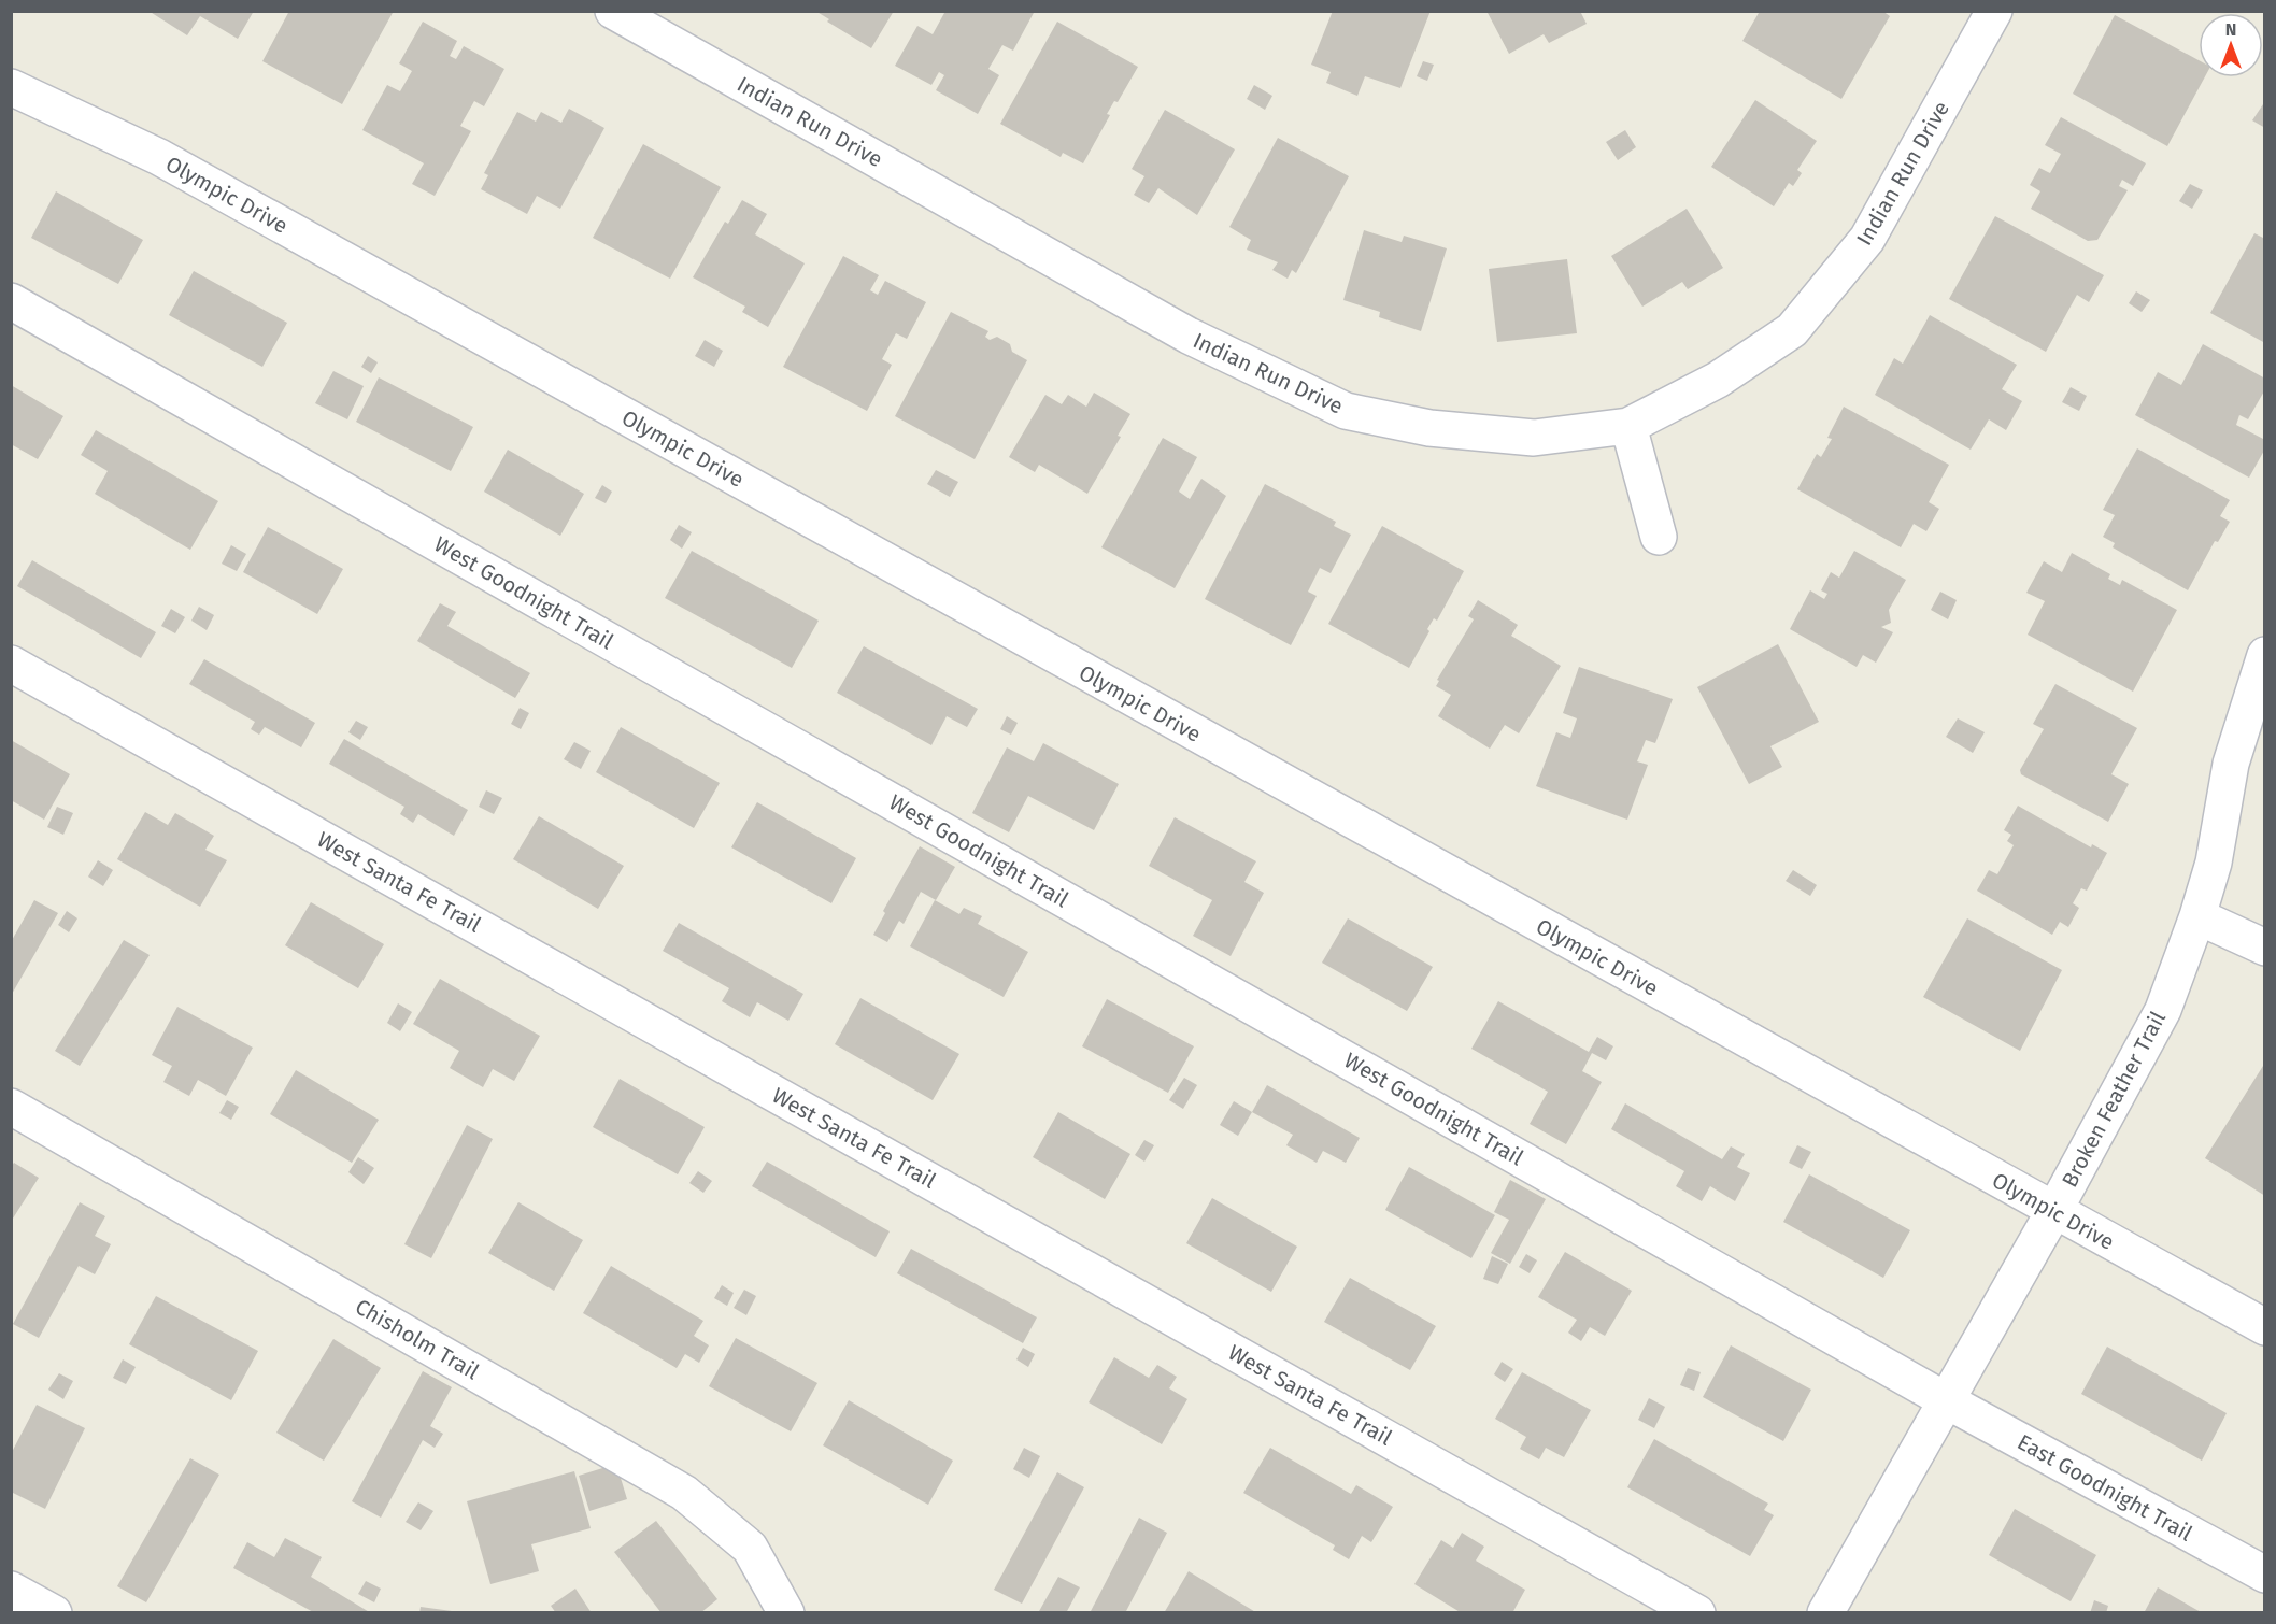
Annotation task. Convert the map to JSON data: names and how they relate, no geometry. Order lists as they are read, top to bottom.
{
  "streets": {
    "street": [
      "Indian Run Drive",
      "Olympic Drive",
      "West Goodnight Trail",
      "West Santa Fe Trail",
      "Broken Feather Trail",
      "Chisholm Trail",
      "East Goodnight Trail"
    ]
  },
  "crossings": [
    ["Olympic Drive", "Broken Feather Trail"],
    ["West Goodnight Trail", "Broken Feather Trail"],
    ["West Goodnight Trail", "East Goodnight Trail"],
    ["Broken Feather Trail", "East Goodnight Trail"]
  ],
  "north": "top"
}
